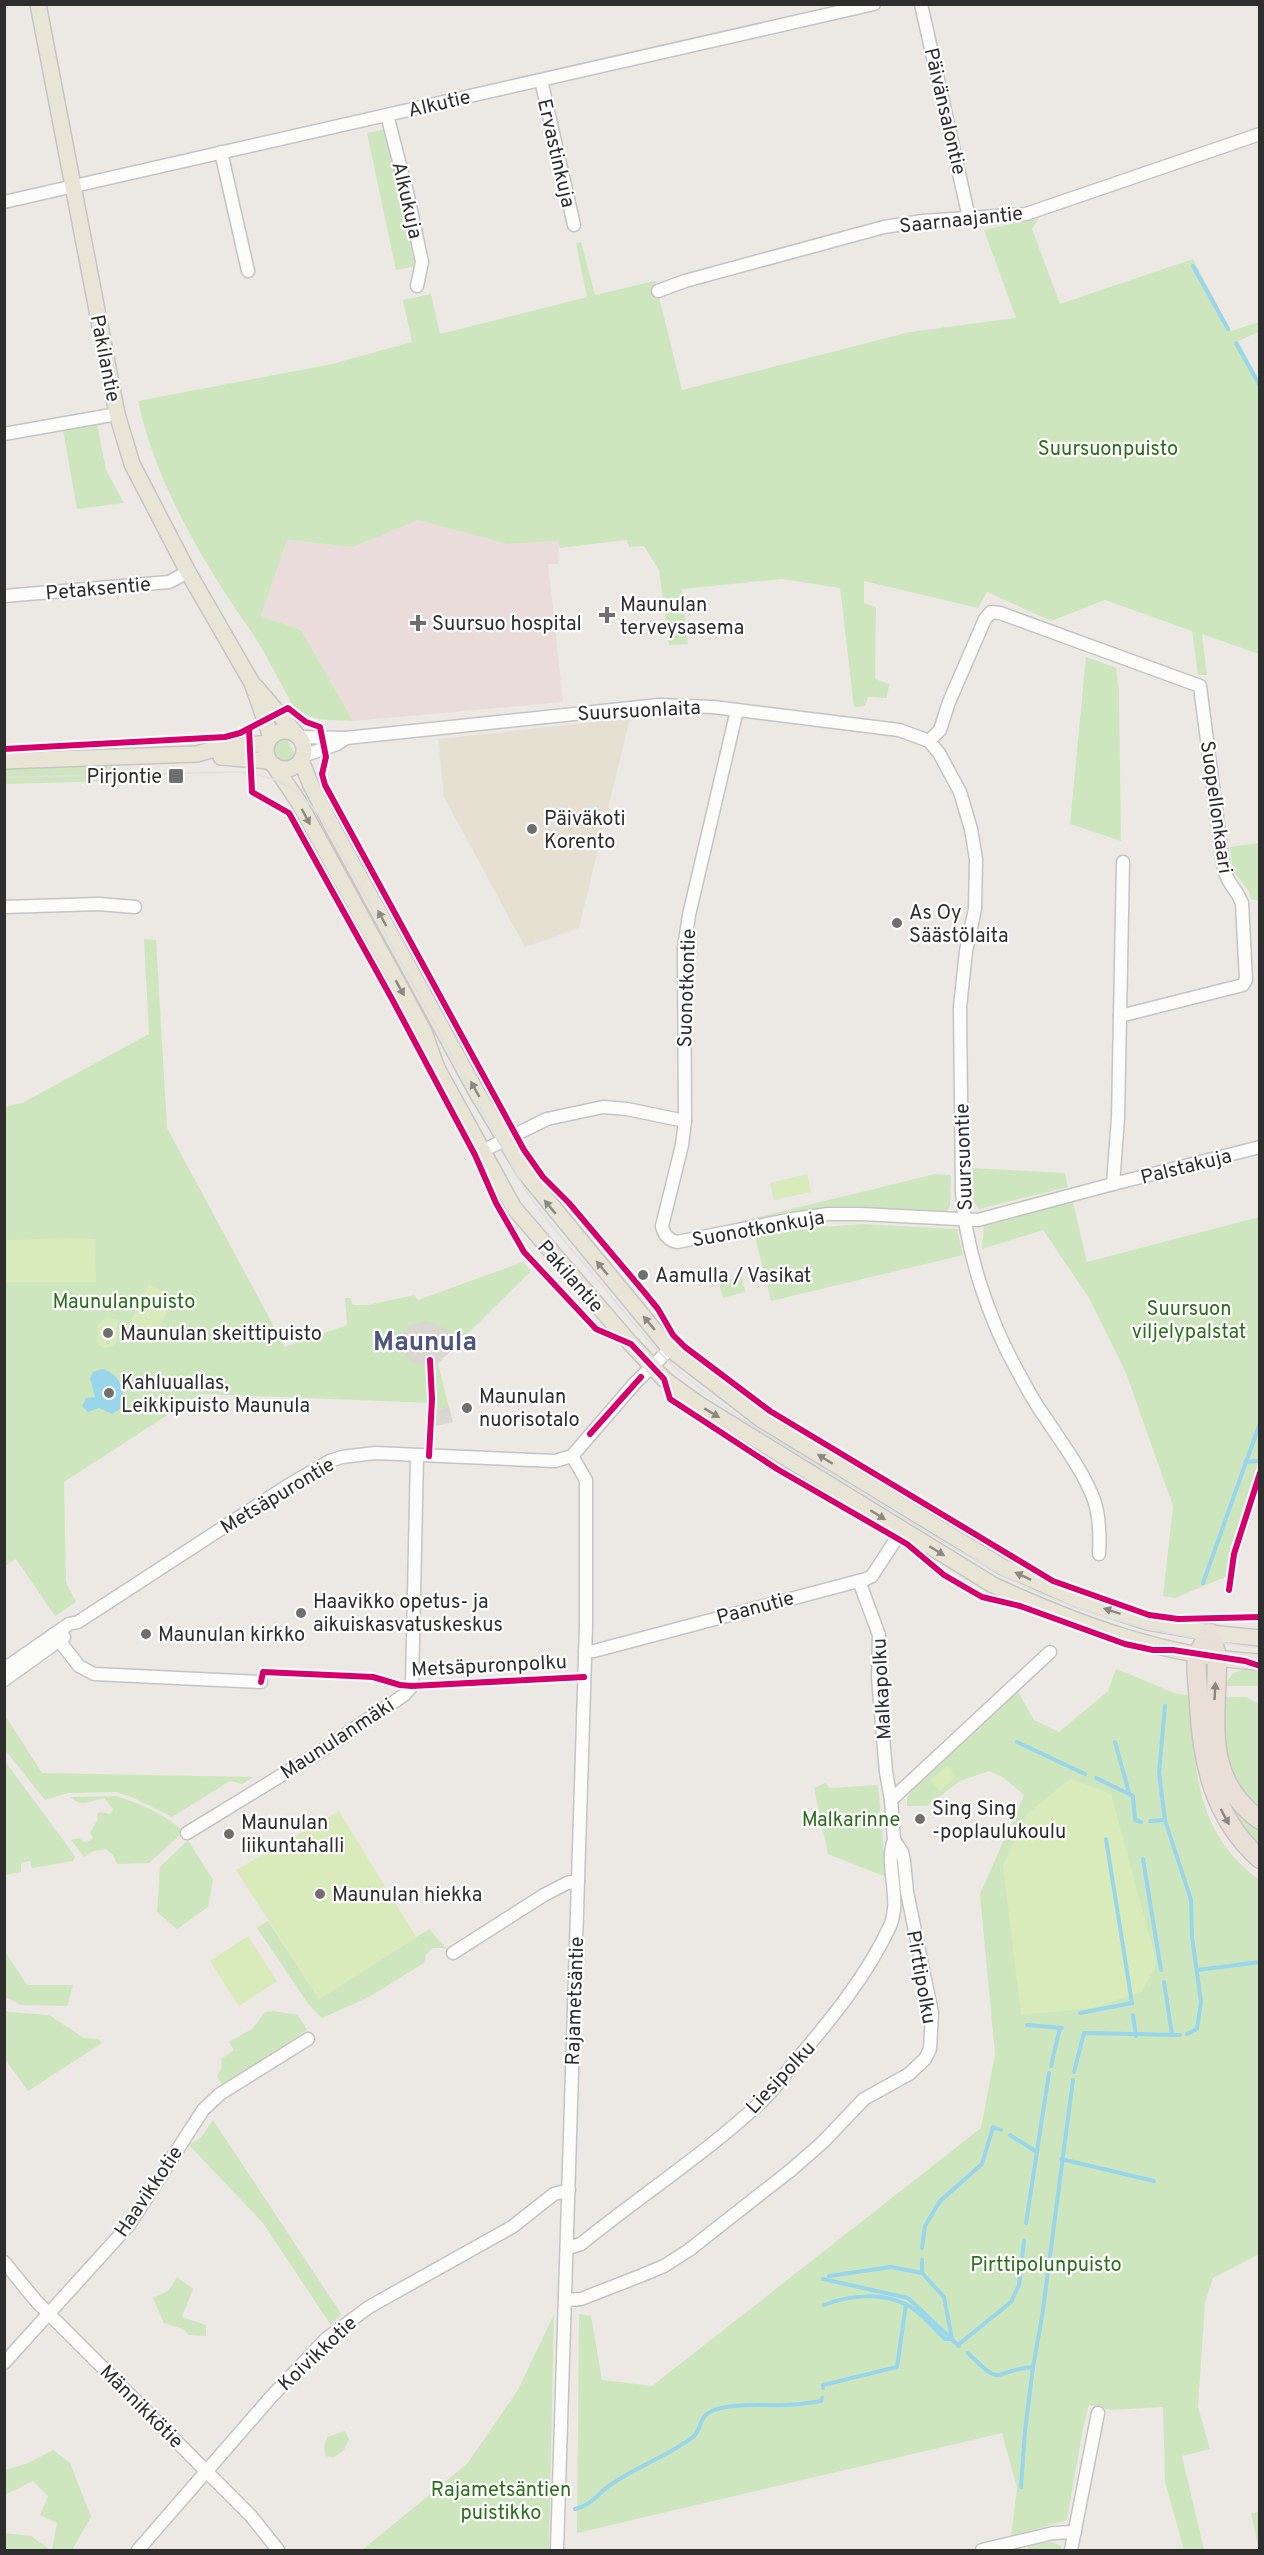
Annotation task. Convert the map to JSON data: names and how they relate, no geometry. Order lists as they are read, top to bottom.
{
  "streets": {
    "main road": ["Pakilantie"],
    "street": [
      "Alkutie",
      "Päivänsalontie",
      "Ervastinkuja",
      "Alkukuja",
      "Saarnaajantie",
      "Petaksentie",
      "Suursuonlaita",
      "Suopellonkaari",
      "Suonotkontie",
      "Suursuontie",
      "Palstakuja",
      "Suonotkonkuja",
      "Metsäpurontie",
      "Paanutie",
      "Malkapolku",
      "Maunulanmäki",
      "Pirttipolku",
      "Rajametsäntie",
      "Liesipolku",
      "Haavikkotie",
      "Koivikkotie",
      "Männikkötie"
    ],
    "cycle path": ["Metsäpuronpolku"]
  },
  "crossings": [
    ["Alkutie", "Ervastinkuja"],
    ["Alkutie", "Alkukuja"],
    ["Alkutie", "Pakilantie"],
    ["Päivänsalontie", "Saarnaajantie"],
    ["Pakilantie", "Petaksentie"],
    ["Pakilantie", "Suursuonlaita"],
    ["Pakilantie", "Paanutie"],
    ["Suursuonlaita", "Suopellonkaari"],
    ["Suursuonlaita", "Suonotkontie"],
    ["Suursuonlaita", "Suursuontie"],
    ["Suopellonkaari", "Suursuontie"],
    ["Suonotkontie", "Suonotkonkuja"],
    ["Suursuontie", "Suonotkonkuja"],
    ["Metsäpurontie", "Maunulanmäki"],
    ["Metsäpurontie", "Rajametsäntie"],
    ["Paanutie", "Malkapolku"],
    ["Paanutie", "Rajametsäntie"],
    ["Malkapolku", "Pirttipolku"],
    ["Pirttipolku", "Rajametsäntie"],
    ["Pirttipolku", "Liesipolku"],
    ["Rajametsäntie", "Liesipolku"],
    ["Rajametsäntie", "Koivikkotie"],
    ["Haavikkotie", "Männikkötie"],
    ["Koivikkotie", "Männikkötie"]
  ],
  "districts": ["Maunula"],
  "parks": [
    "Suursuonpuisto",
    "Maunulanpuisto",
    "Suursuon viljelypalstat",
    "Malkarinne",
    "Pirttipolunpuisto",
    "Rajametsäntien puistikko"
  ],
  "places": {
    "health": ["Maunulan terveysasema", "Suursuo hospital"],
    "transit": ["Pirjontie"],
    "other": [
      "Päiväkoti Korento",
      "As Oy Säästölaita",
      "Aamulla / Vasikat",
      "Maunulan skeittipuisto",
      "Kahluuallas, Leikkipuisto Maunula",
      "Maunulan nuorisotalo",
      "Haavikko opetus- ja aikuiskasvatuskeskus",
      "Maunulan kirkko",
      "Sing Sing -poplaulukoulu",
      "Maunulan liikuntahalli",
      "Maunulan hiekka"
    ]
  }
}
